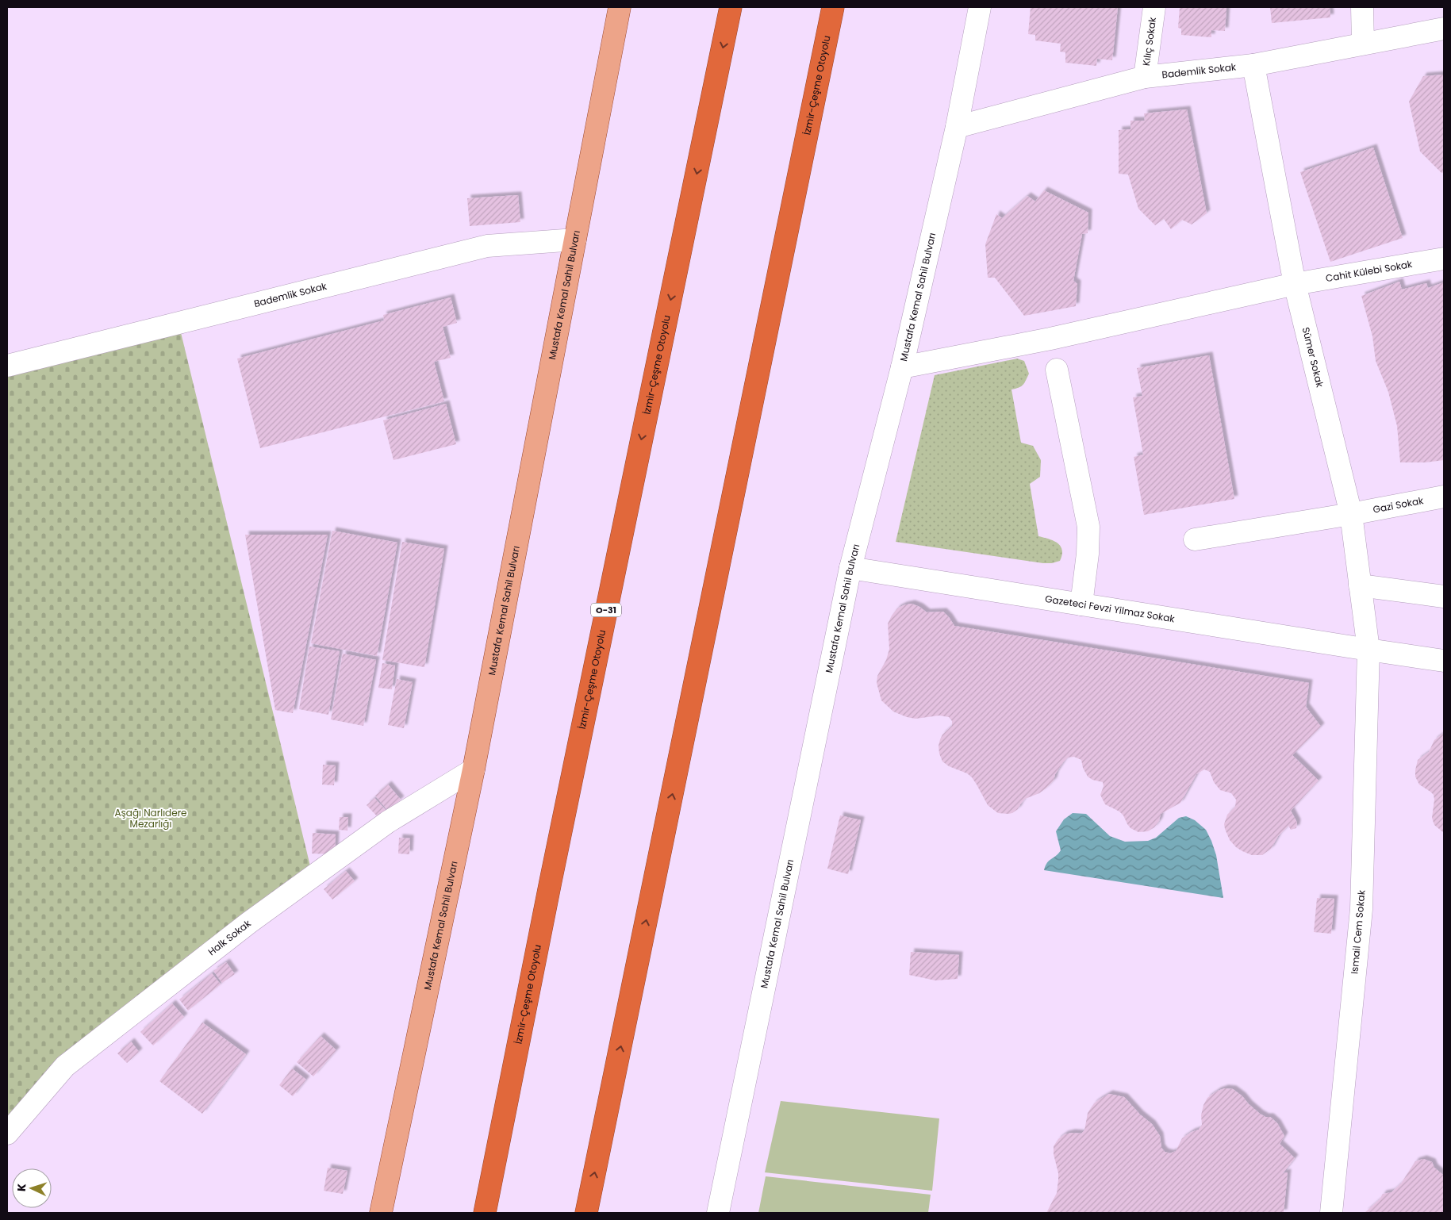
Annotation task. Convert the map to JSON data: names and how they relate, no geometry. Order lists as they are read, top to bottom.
{
  "streets": {
    "highway": ["İzmir-Çeşme Otoyolu", "O-31"],
    "main road": ["Mustafa Kemal Sahil Bulvarı"],
    "street": [
      "Kılıç Sokak",
      "Bademlik Sokak",
      "Cahit Külebi Sokak",
      "Sümer Sokak",
      "Gazi Sokak",
      "Gazeteci Fevzi Yilmaz Sokak",
      "Ismail Cem Sokak",
      "Halk Sokak"
    ]
  },
  "crossings": [
    ["Kılıç Sokak", "Bademlik Sokak"],
    ["Bademlik Sokak", "Mustafa Kemal Sahil Bulvarı"],
    ["Bademlik Sokak", "Sümer Sokak"],
    ["Cahit Külebi Sokak", "Mustafa Kemal Sahil Bulvarı"],
    ["Cahit Külebi Sokak", "Sümer Sokak"],
    ["Mustafa Kemal Sahil Bulvarı", "Gazeteci Fevzi Yilmaz Sokak"],
    ["Mustafa Kemal Sahil Bulvarı", "Halk Sokak"],
    ["Sümer Sokak", "Gazi Sokak"],
    ["Sümer Sokak", "Gazeteci Fevzi Yilmaz Sokak"],
    ["Sümer Sokak", "Ismail Cem Sokak"],
    ["Gazeteci Fevzi Yilmaz Sokak", "Ismail Cem Sokak"]
  ],
  "parks": ["Aşağı Narlıdere Mezarlığı"],
  "north": "left"
}
